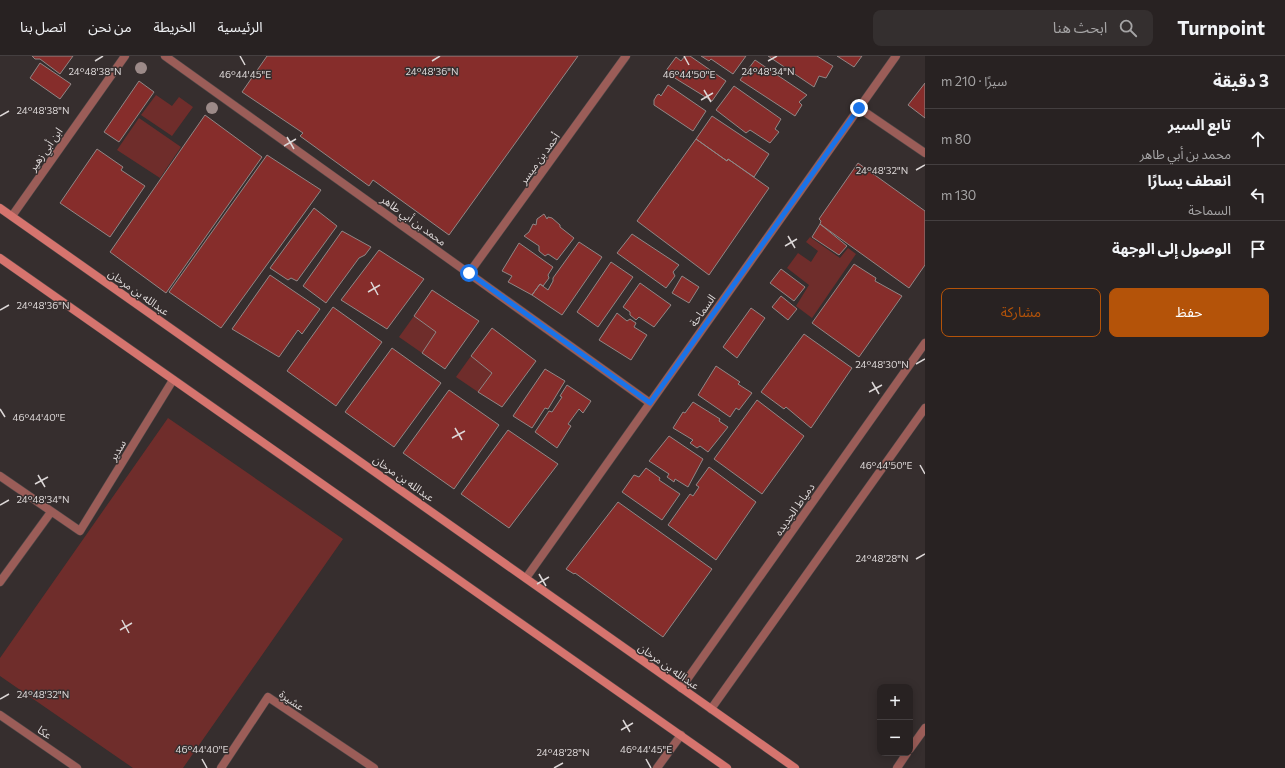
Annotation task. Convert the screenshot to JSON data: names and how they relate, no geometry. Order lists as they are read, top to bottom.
{
  "streets": {
    "street": [
      "ابن أبي زهير",
      "أحمد بن ميسر",
      "محمد بن أبي طاهر",
      "عبدالله بن مرخان",
      "السماحة",
      "سدير",
      "دمياط الجديده",
      "عشيرة",
      "عكا"
    ]
  },
  "crossings": [
    ["ابن أبي زهير", "عبدالله بن مرخان"],
    ["أحمد بن ميسر", "محمد بن أبي طاهر"],
    ["محمد بن أبي طاهر", "السماحة"],
    ["عبدالله بن مرخان", "السماحة"],
    ["عبدالله بن مرخان", "دمياط الجديده"]
  ],
  "page": {
    "header": "Turnpoint",
    "search": "ابحث هنا",
    "nav": [
      "الرئيسية",
      "الخريطة",
      "من نحن",
      "اتصل بنا"
    ],
    "heading": ["3 دقيقة", "سيرًا · 210 m"],
    "list": [
      ["تابع السير", "محمد بن أبي طاهر", "80 m"],
      ["انعطف يسارًا", "السماحة", "130 m"],
      "الوصول إلى الوجهة"
    ],
    "buttons": ["حفظ", "مشاركة"],
    "map_buttons": ["+", "−"]
  },
  "coordinates": [
    "24°48'38\"N",
    "24°48'36\"N",
    "24°48'34\"N",
    "46°44'45\"E",
    "46°44'50\"E",
    "24°48'32\"N",
    "24°48'30\"N",
    "46°44'40\"E",
    "24°48'28\"N"
  ]
}
